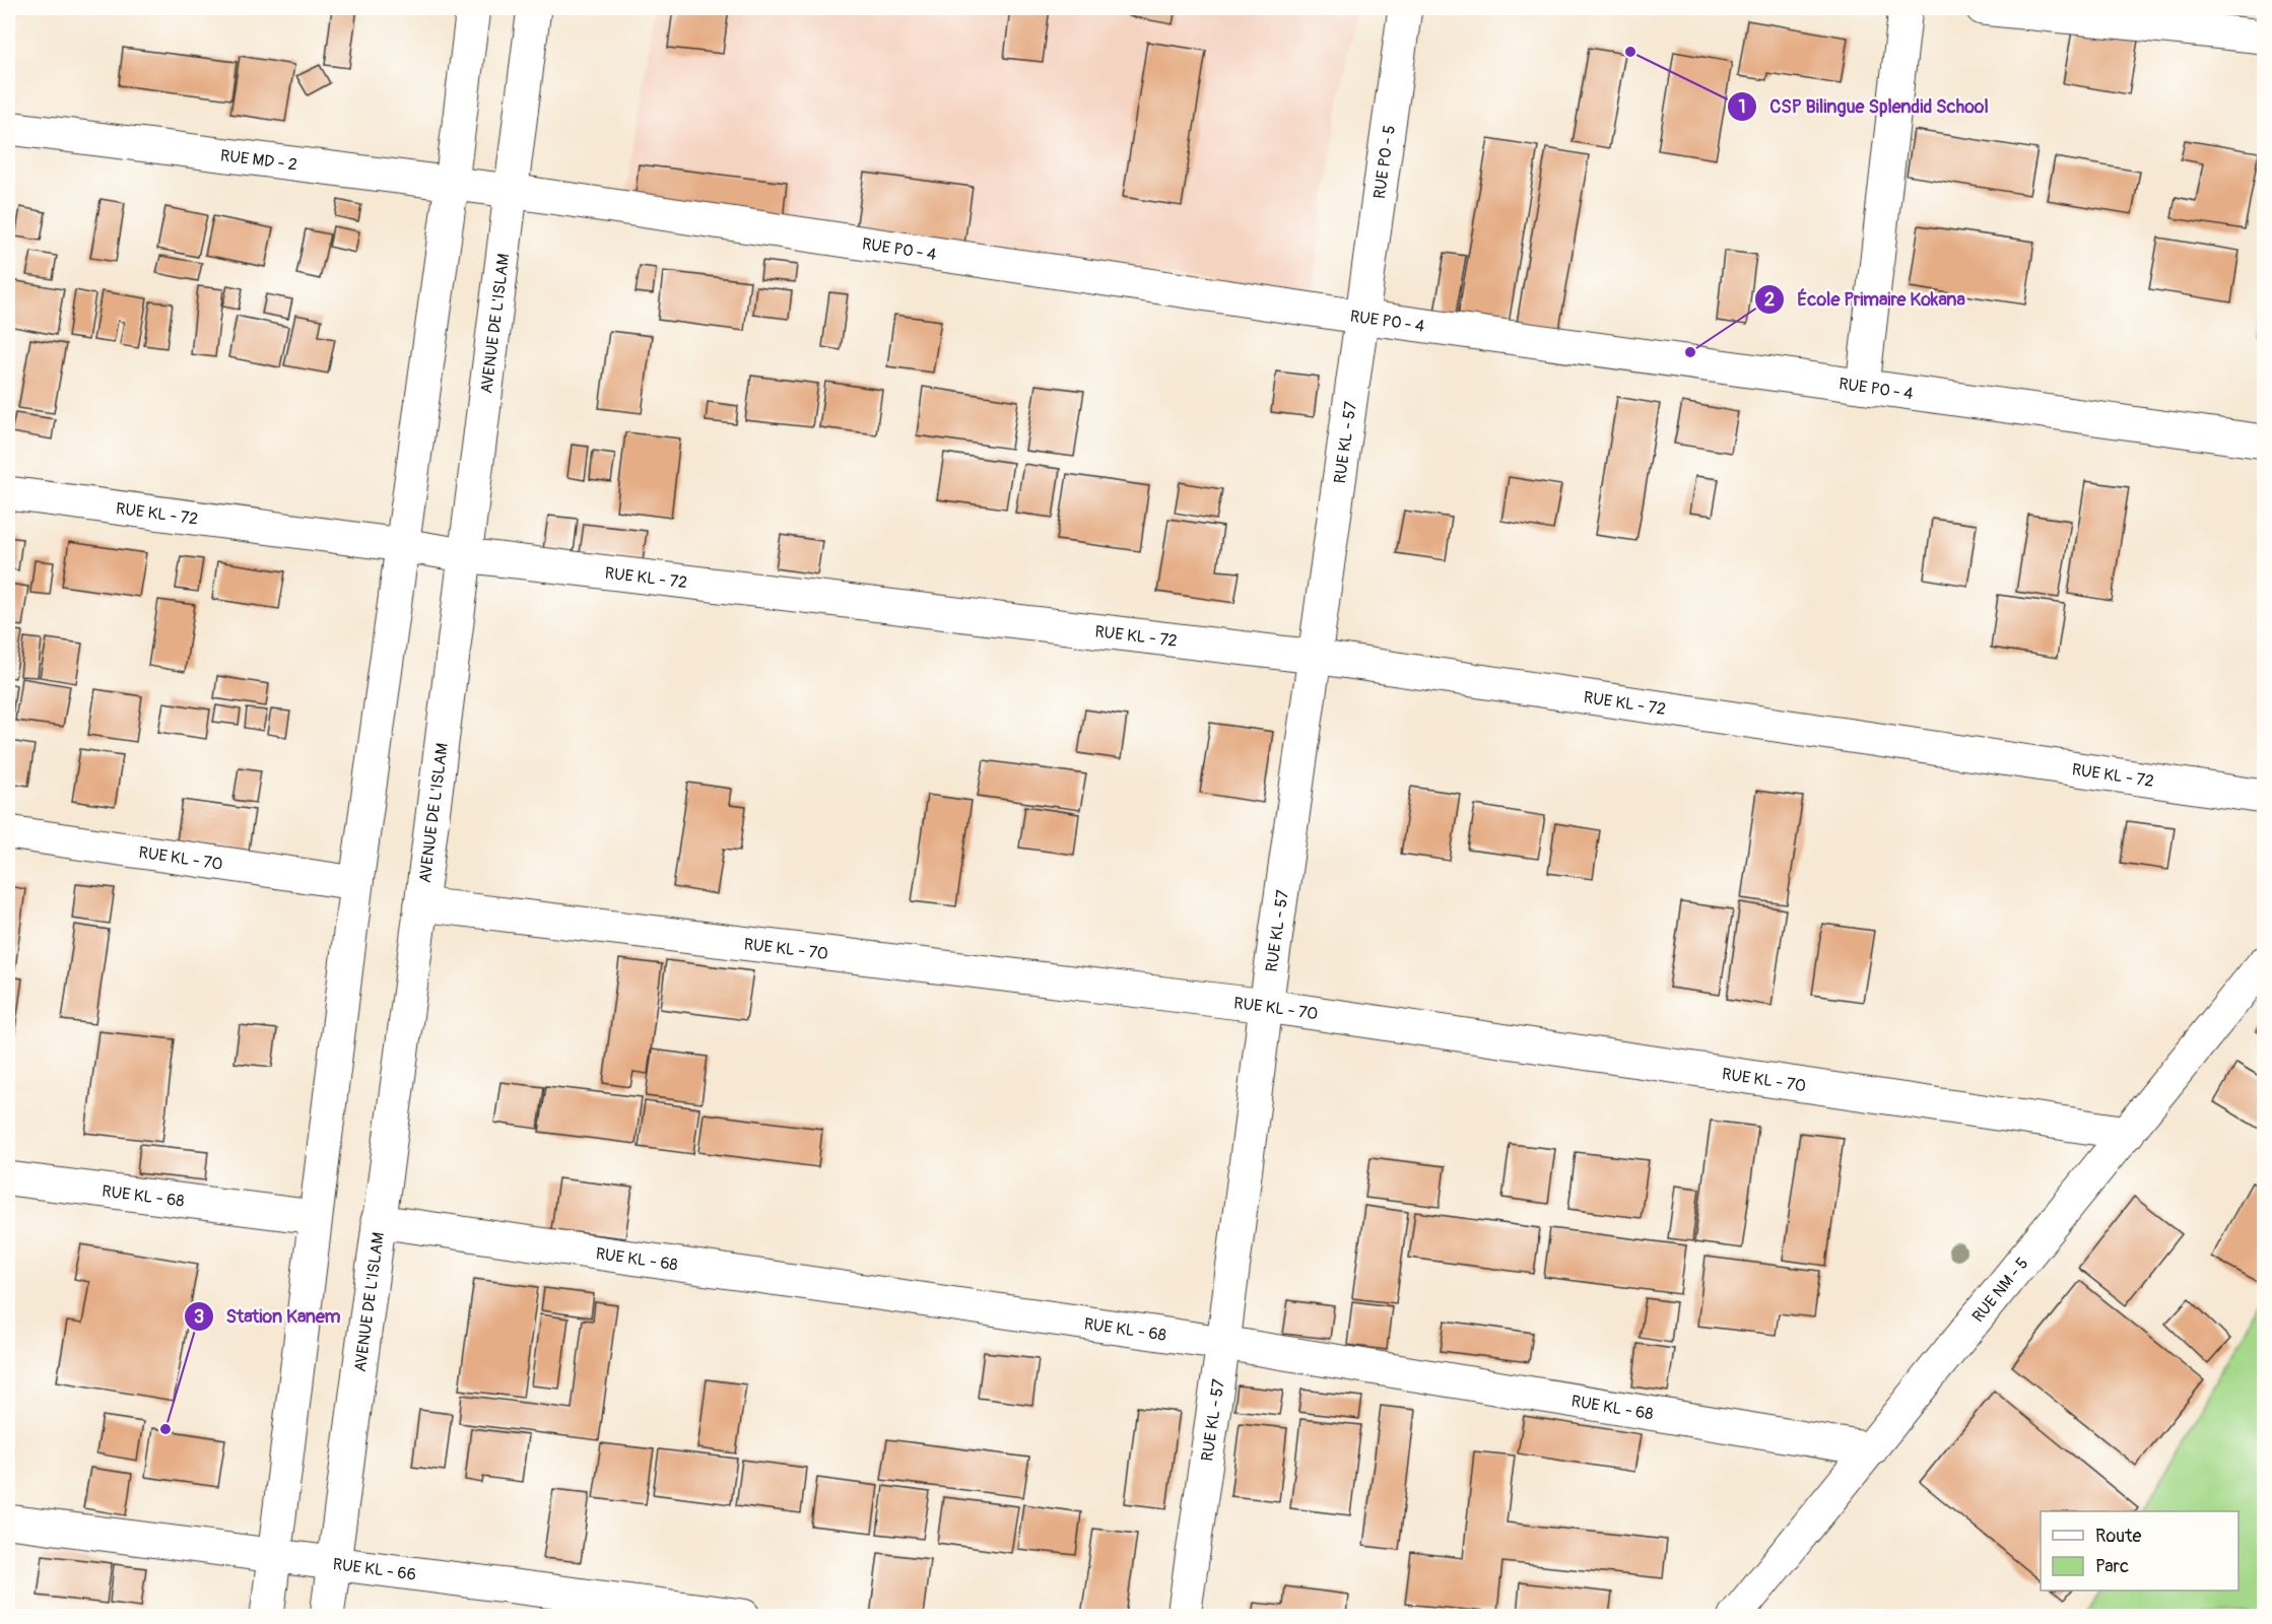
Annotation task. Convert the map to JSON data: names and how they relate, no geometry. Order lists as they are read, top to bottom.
{
  "streets": {
    "street": [
      "RUE MD - 2",
      "RUE PO - 5",
      "RUE PO - 4",
      "AVENUE DE L'ISLAM",
      "RUE KL - 57",
      "RUE KL - 72",
      "RUE KL - 70",
      "RUE KL - 68",
      "RUE NM - 5",
      "RUE KL - 66"
    ]
  },
  "crossings": [
    ["RUE MD - 2", "RUE PO - 4"],
    ["RUE MD - 2", "AVENUE DE L'ISLAM"],
    ["RUE PO - 5", "RUE PO - 4"],
    ["RUE PO - 5", "RUE KL - 57"],
    ["RUE PO - 4", "AVENUE DE L'ISLAM"],
    ["RUE PO - 4", "RUE KL - 57"],
    ["AVENUE DE L'ISLAM", "RUE KL - 72"],
    ["AVENUE DE L'ISLAM", "RUE KL - 70"],
    ["AVENUE DE L'ISLAM", "RUE KL - 68"],
    ["AVENUE DE L'ISLAM", "RUE KL - 66"],
    ["RUE KL - 57", "RUE KL - 72"],
    ["RUE KL - 57", "RUE KL - 70"],
    ["RUE KL - 57", "RUE KL - 68"],
    ["RUE KL - 70", "RUE NM - 5"],
    ["RUE KL - 68", "RUE NM - 5"]
  ],
  "places": ["CSP Bilingue Splendid School", "École Primaire Kokana", "Station Kanem"],
  "legend": ["Route", "Parc"]
}
